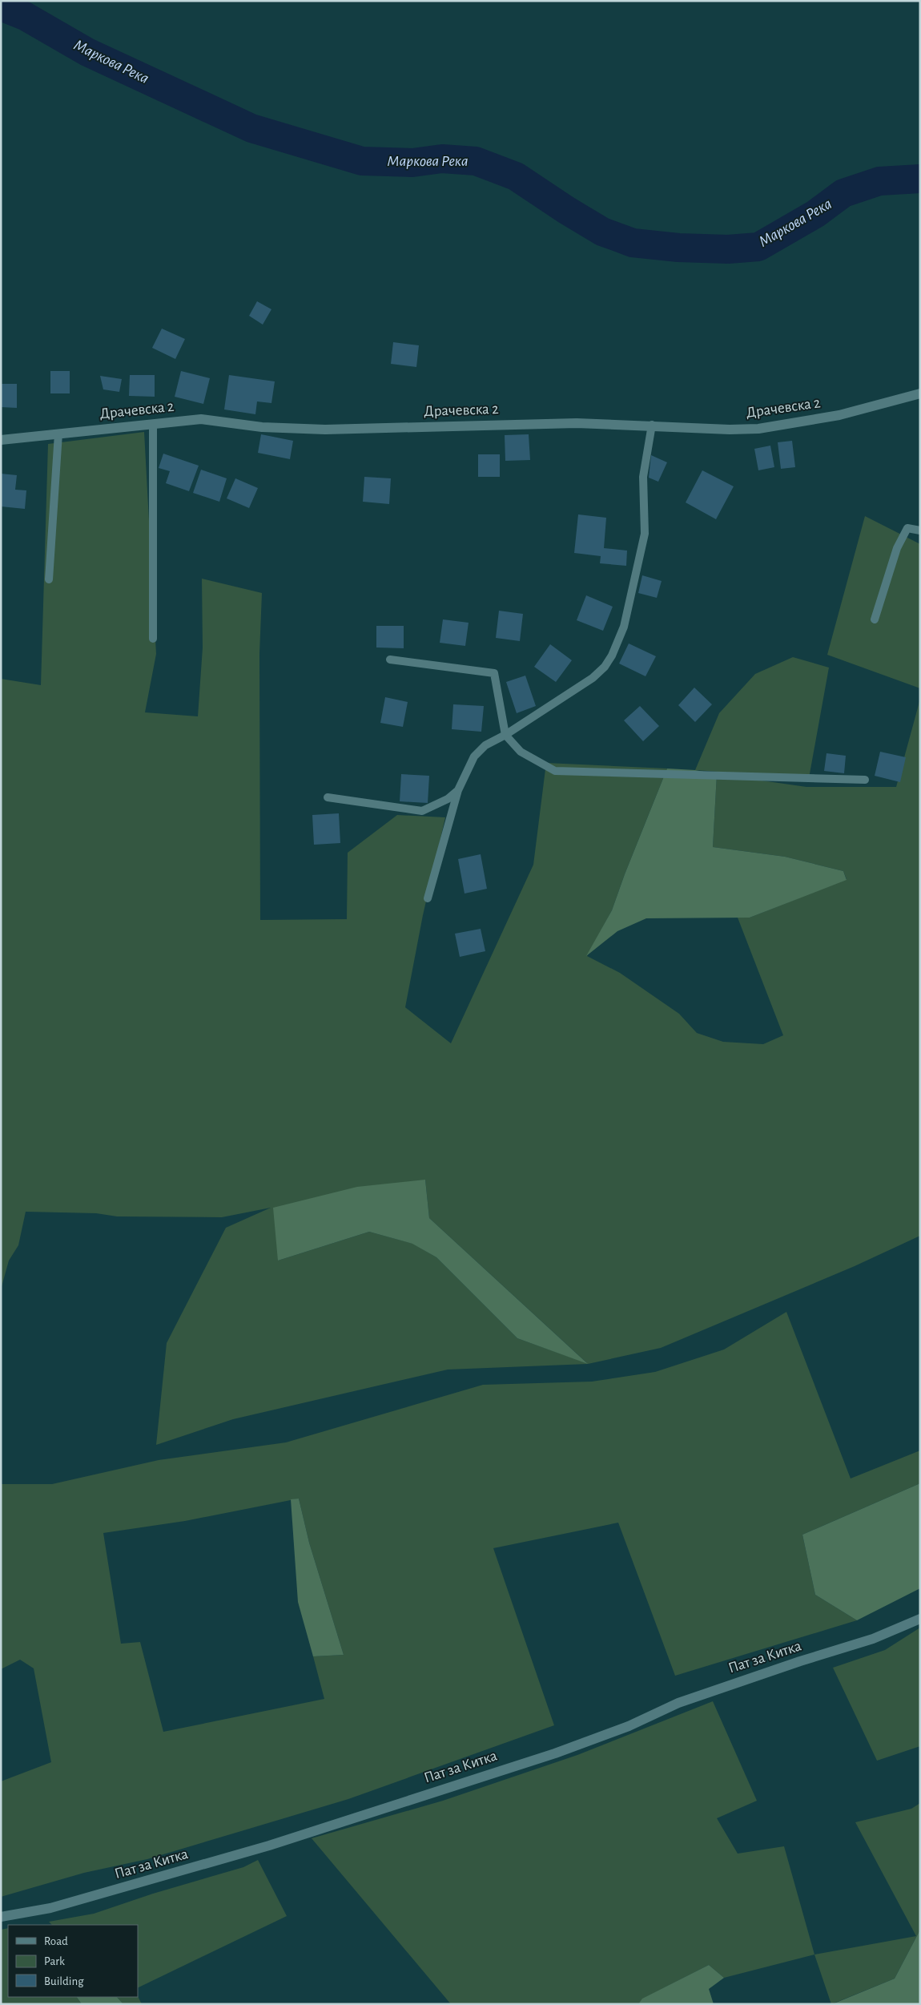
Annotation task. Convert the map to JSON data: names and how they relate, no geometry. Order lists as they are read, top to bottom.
{
  "streets": {
    "street": ["Драчевска 2", "Пат за Китка"]
  },
  "water": ["Маркова Река"],
  "legend": ["Road", "Park", "Building"]
}
